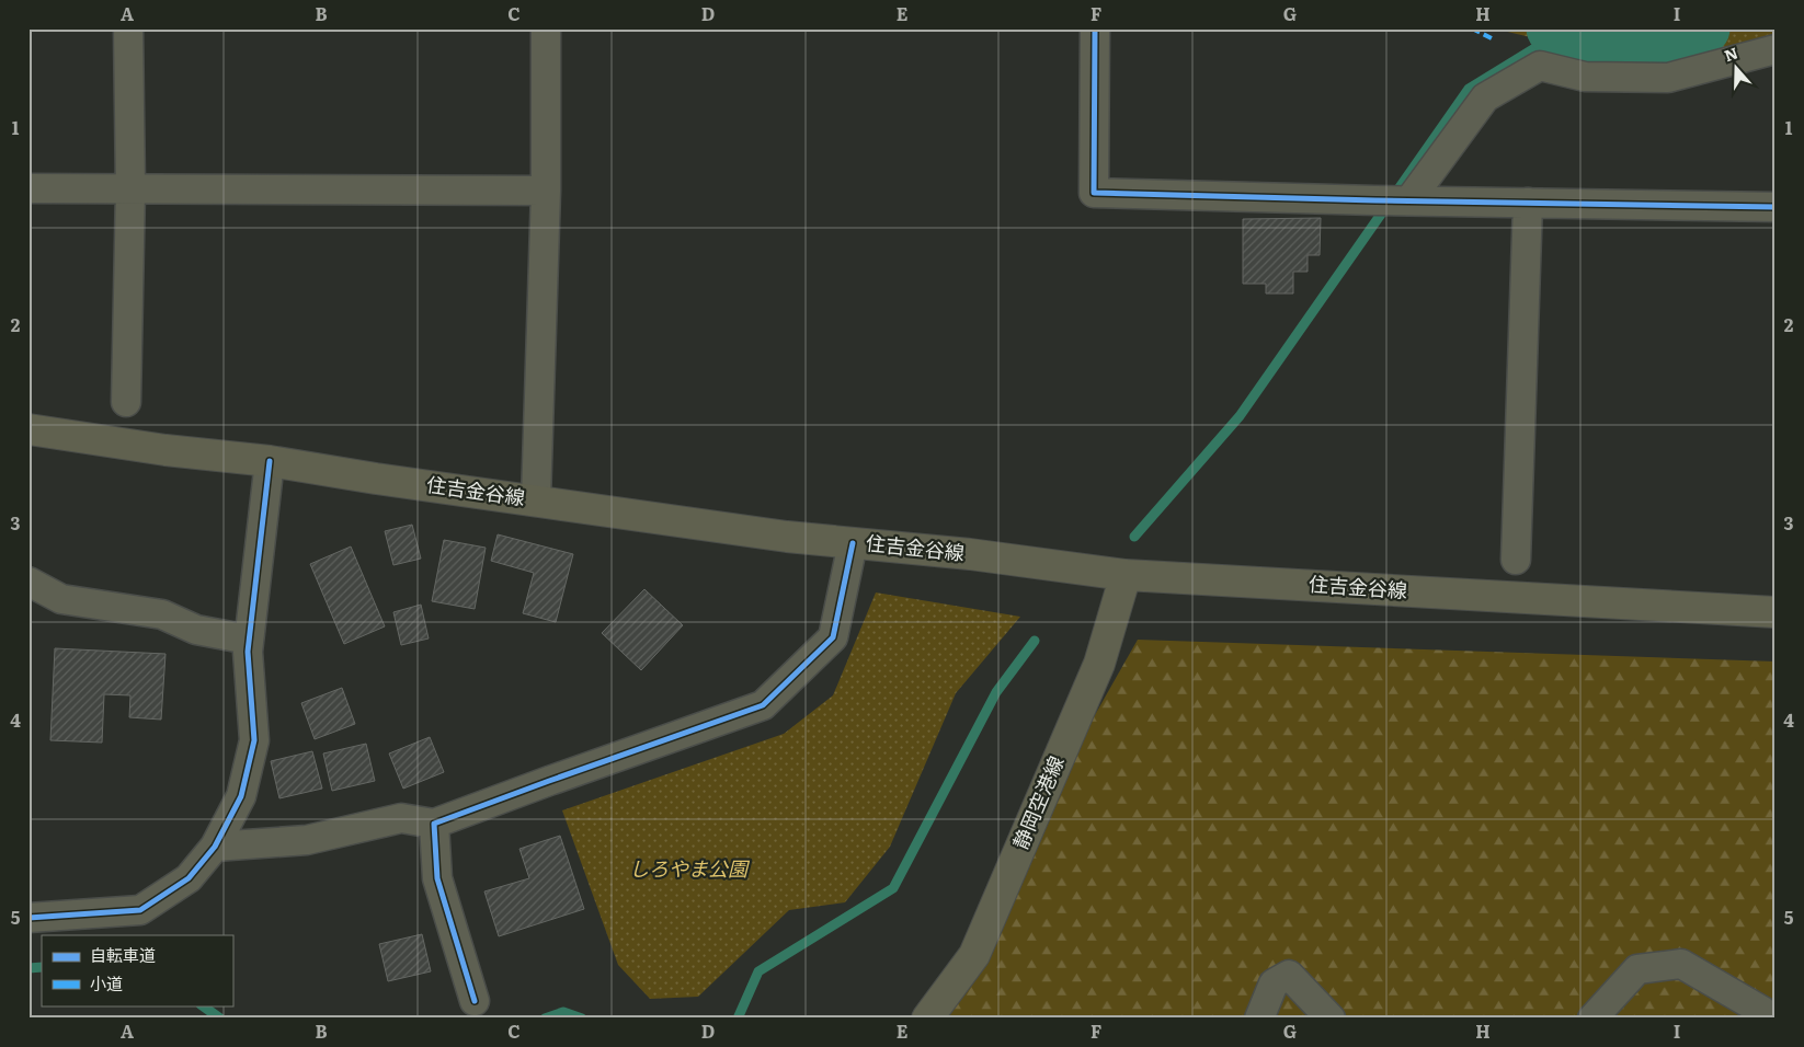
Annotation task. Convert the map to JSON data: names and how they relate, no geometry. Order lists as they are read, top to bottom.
{
  "streets": {
    "main road": ["住吉金谷線", "静岡空港線"]
  },
  "crossings": [
    ["住吉金谷線", "静岡空港線"]
  ],
  "parks": ["しろやま公園"],
  "legend": ["自転車道", "小道"],
  "north": "top",
  "grid": {
    "columns": [
      "A",
      "B",
      "C",
      "D",
      "E",
      "F",
      "G",
      "H",
      "I"
    ],
    "rows": [
      "1",
      "2",
      "3",
      "4",
      "5"
    ]
  }
}
